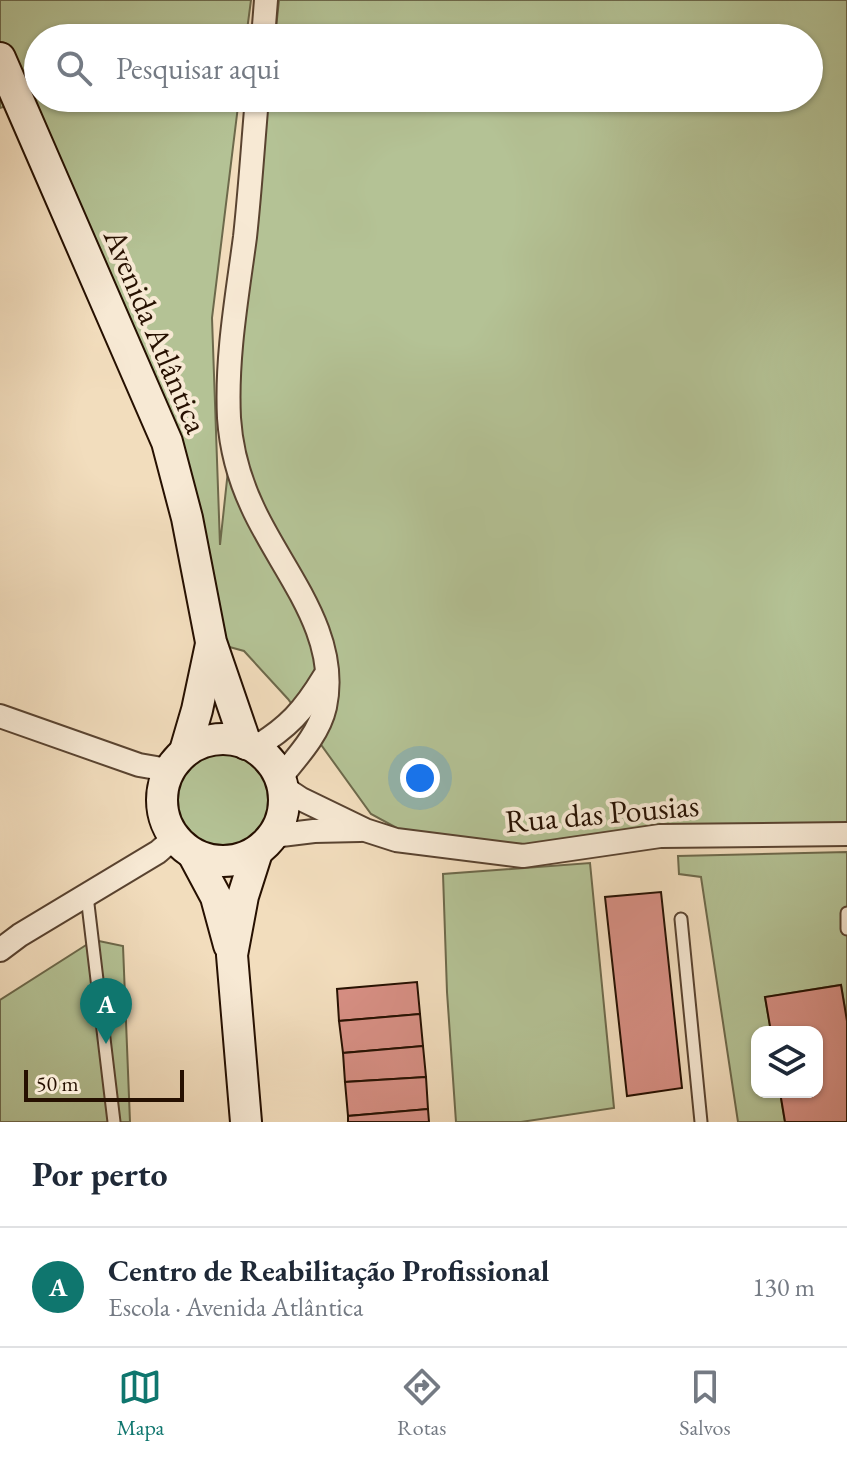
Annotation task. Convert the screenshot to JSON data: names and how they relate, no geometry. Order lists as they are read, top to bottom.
{
  "streets": {
    "main road": ["Avenida Atlântica"],
    "street": ["Rua das Pousias"]
  },
  "scale_bar": "50 m",
  "page": {
    "search": "Pesquisar aqui",
    "pins": "A",
    "scale": "50 m",
    "heading": "Por perto",
    "list": [
      {
        "mark": "A",
        "name": "Centro de Reabilitação Profissional",
        "note": "Escola · Avenida Atlântica",
        "value": "130 m"
      }
    ],
    "nav": ["Mapa", "Rotas", "Salvos"]
  }
}
